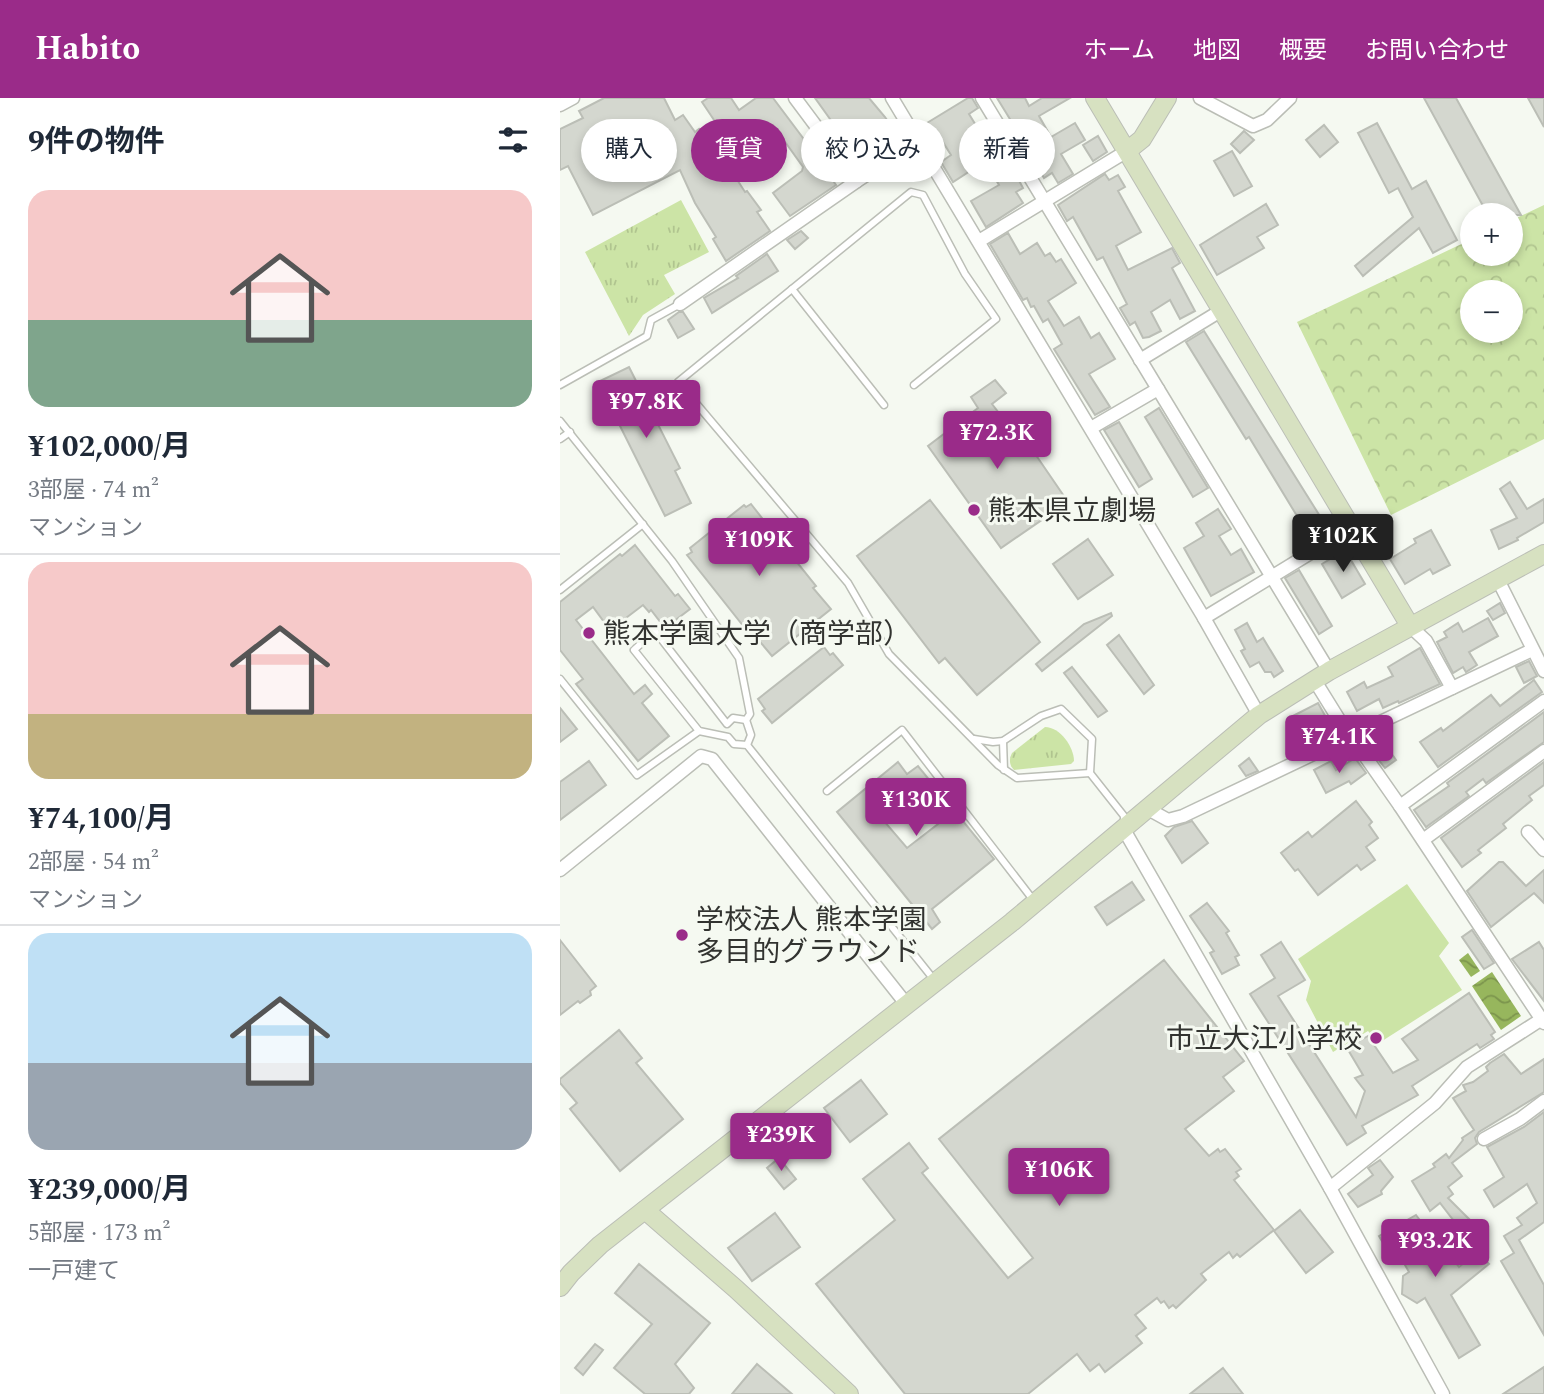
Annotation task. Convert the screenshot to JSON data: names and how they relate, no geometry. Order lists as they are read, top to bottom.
{
  "places": [
    "熊本県立劇場",
    "熊本学園大学（商学部）",
    "学校法人 熊本学園 多目的グラウンド",
    "市立大江小学校"
  ],
  "page": {
    "header": "Habito",
    "nav": [
      "ホーム",
      "地図",
      "概要",
      "お問い合わせ"
    ],
    "heading": "9件の物件",
    "chip": [
      "購入",
      "賃貸",
      "絞り込み",
      "新着"
    ],
    "list": [
      {
        "name": "¥102,000/月",
        "note": "3部屋 · 74 m² · マンション"
      },
      {
        "name": "¥74,100/月",
        "note": "2部屋 · 54 m² · マンション"
      },
      {
        "name": "¥239,000/月",
        "note": "5部屋 · 173 m² · 一戸建て"
      }
    ],
    "map_buttons": ["+", "−"],
    "price": [
      "¥97.8K",
      "¥72.3K",
      "¥102K",
      "¥109K",
      "¥74.1K",
      "¥130K",
      "¥239K",
      "¥106K",
      "¥93.2K"
    ]
  }
}
